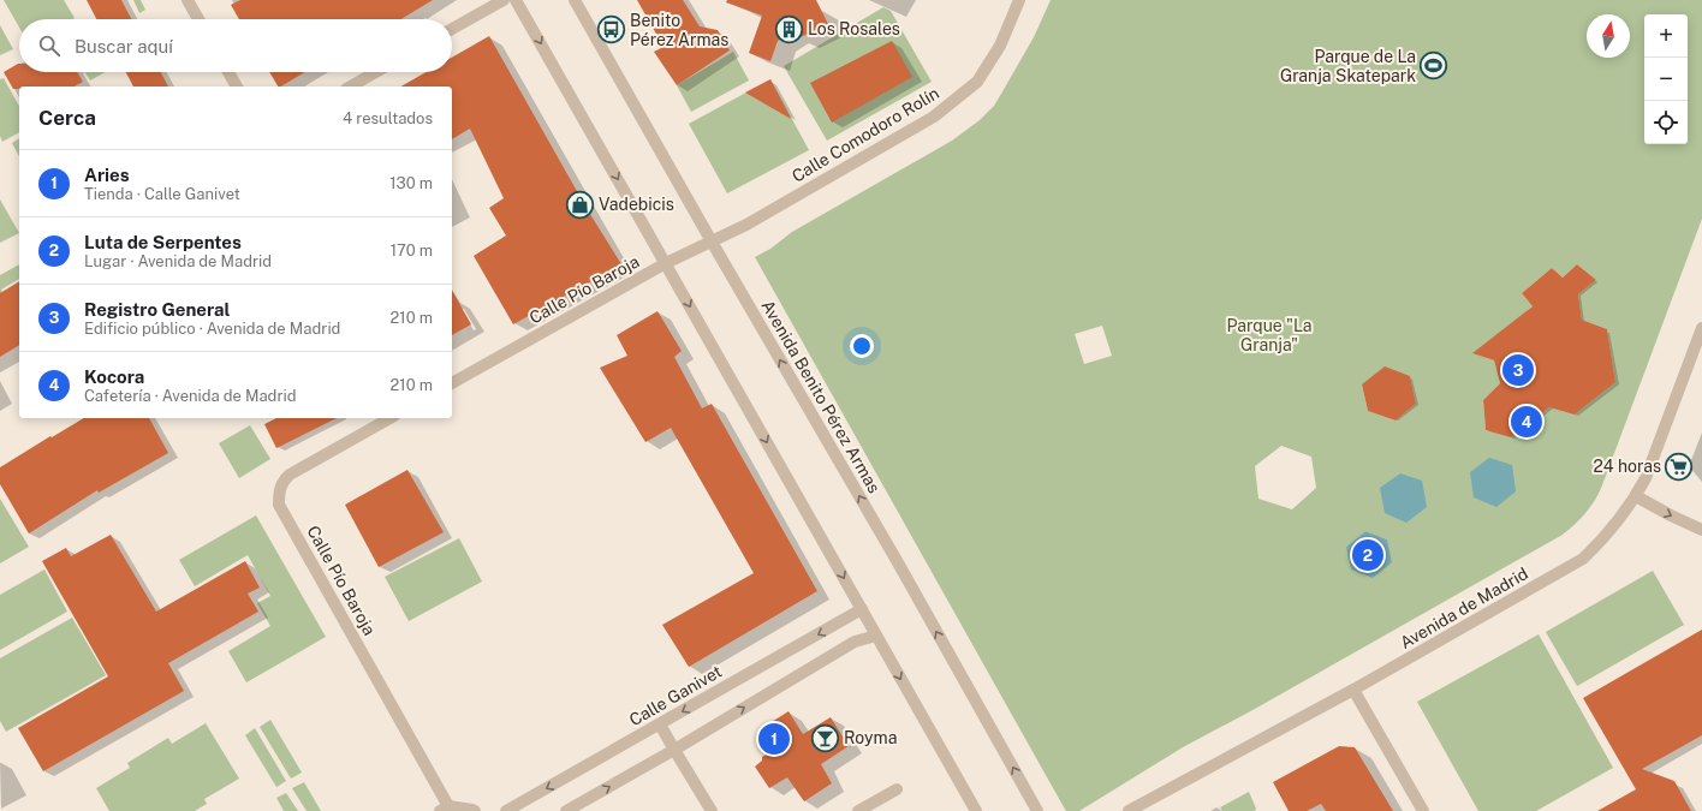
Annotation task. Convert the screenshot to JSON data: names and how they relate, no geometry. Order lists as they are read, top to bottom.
{
  "streets": {
    "street": [
      "Calle Comodoro Rolín",
      "Calle Pío Baroja",
      "Avenida Benito Pérez Armas",
      "Avenida de Madrid",
      "Calle Ganivet"
    ]
  },
  "crossings": [
    ["Calle Comodoro Rolín", "Calle Pío Baroja"],
    ["Calle Comodoro Rolín", "Avenida Benito Pérez Armas"],
    ["Calle Pío Baroja", "Avenida Benito Pérez Armas"]
  ],
  "parks": ["Parque \"La Granja\""],
  "places": {
    "building": ["Los Rosales"],
    "bus stop": ["Benito Pérez Armas"],
    "sports": ["Parque de La Granja Skatepark"],
    "shop": ["Vadebicis"],
    "supermarket": ["24 horas"],
    "bar": ["Royma"]
  },
  "north": "top",
  "page": {
    "map_buttons": ["+", "−"],
    "search": "Buscar aquí",
    "heading": ["Cerca", "4 resultados"],
    "list": [
      {
        "mark": "1",
        "name": "Aries",
        "note": "Tienda · Calle Ganivet",
        "value": "130 m"
      },
      {
        "mark": "2",
        "name": "Luta de Serpentes",
        "note": "Lugar · Avenida de Madrid",
        "value": "170 m"
      },
      {
        "mark": "3",
        "name": "Registro General",
        "note": "Edificio público · Avenida de Madrid",
        "value": "210 m"
      },
      {
        "mark": "4",
        "name": "Kocora",
        "note": "Cafetería · Avenida de Madrid",
        "value": "210 m"
      }
    ],
    "pins": [
      "3",
      "4",
      "2",
      "1"
    ]
  }
}
